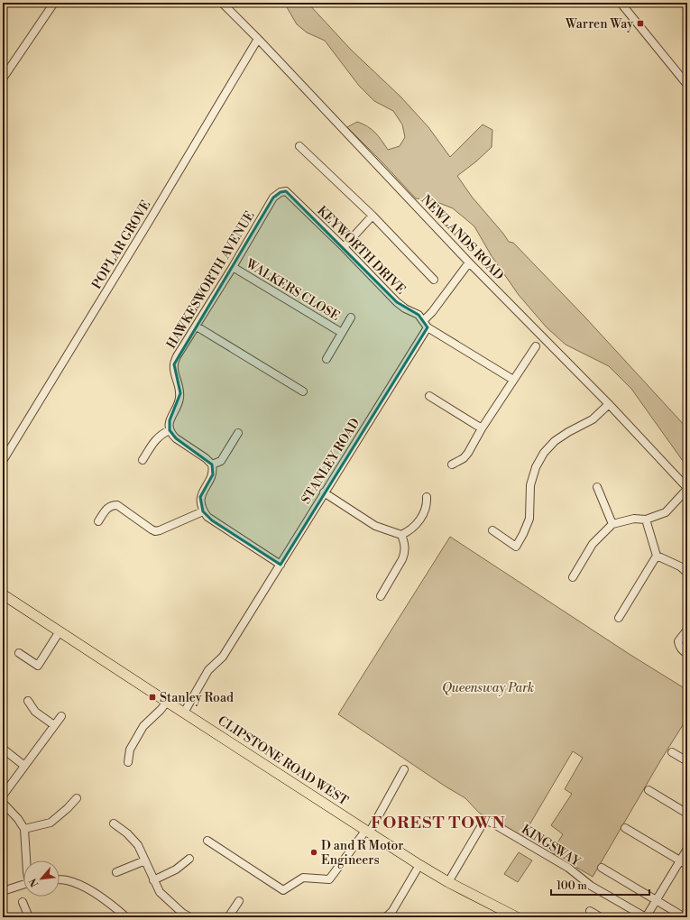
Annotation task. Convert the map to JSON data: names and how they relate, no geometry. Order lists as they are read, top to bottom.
{
  "streets": {
    "main road": ["CLIPSTONE ROAD WEST"],
    "street": [
      "NEWLANDS ROAD",
      "POPLAR GROVE",
      "KEYWORTH DRIVE",
      "HAWKESWORTH AVENUE",
      "WALKERS CLOSE",
      "STANLEY ROAD",
      "KINGSWAY"
    ]
  },
  "crossings": [
    ["NEWLANDS ROAD", "POPLAR GROVE"],
    ["KEYWORTH DRIVE", "HAWKESWORTH AVENUE"],
    ["HAWKESWORTH AVENUE", "WALKERS CLOSE"],
    ["STANLEY ROAD", "CLIPSTONE ROAD WEST"],
    ["CLIPSTONE ROAD WEST", "KINGSWAY"]
  ],
  "districts": ["FOREST TOWN"],
  "parks": ["Queensway Park"],
  "places": {
    "transit": ["Warren Way", "Stanley Road"],
    "other": ["D and R Motor Engineers"]
  },
  "scale_bar": "100 m",
  "north": "bottom left"
}
